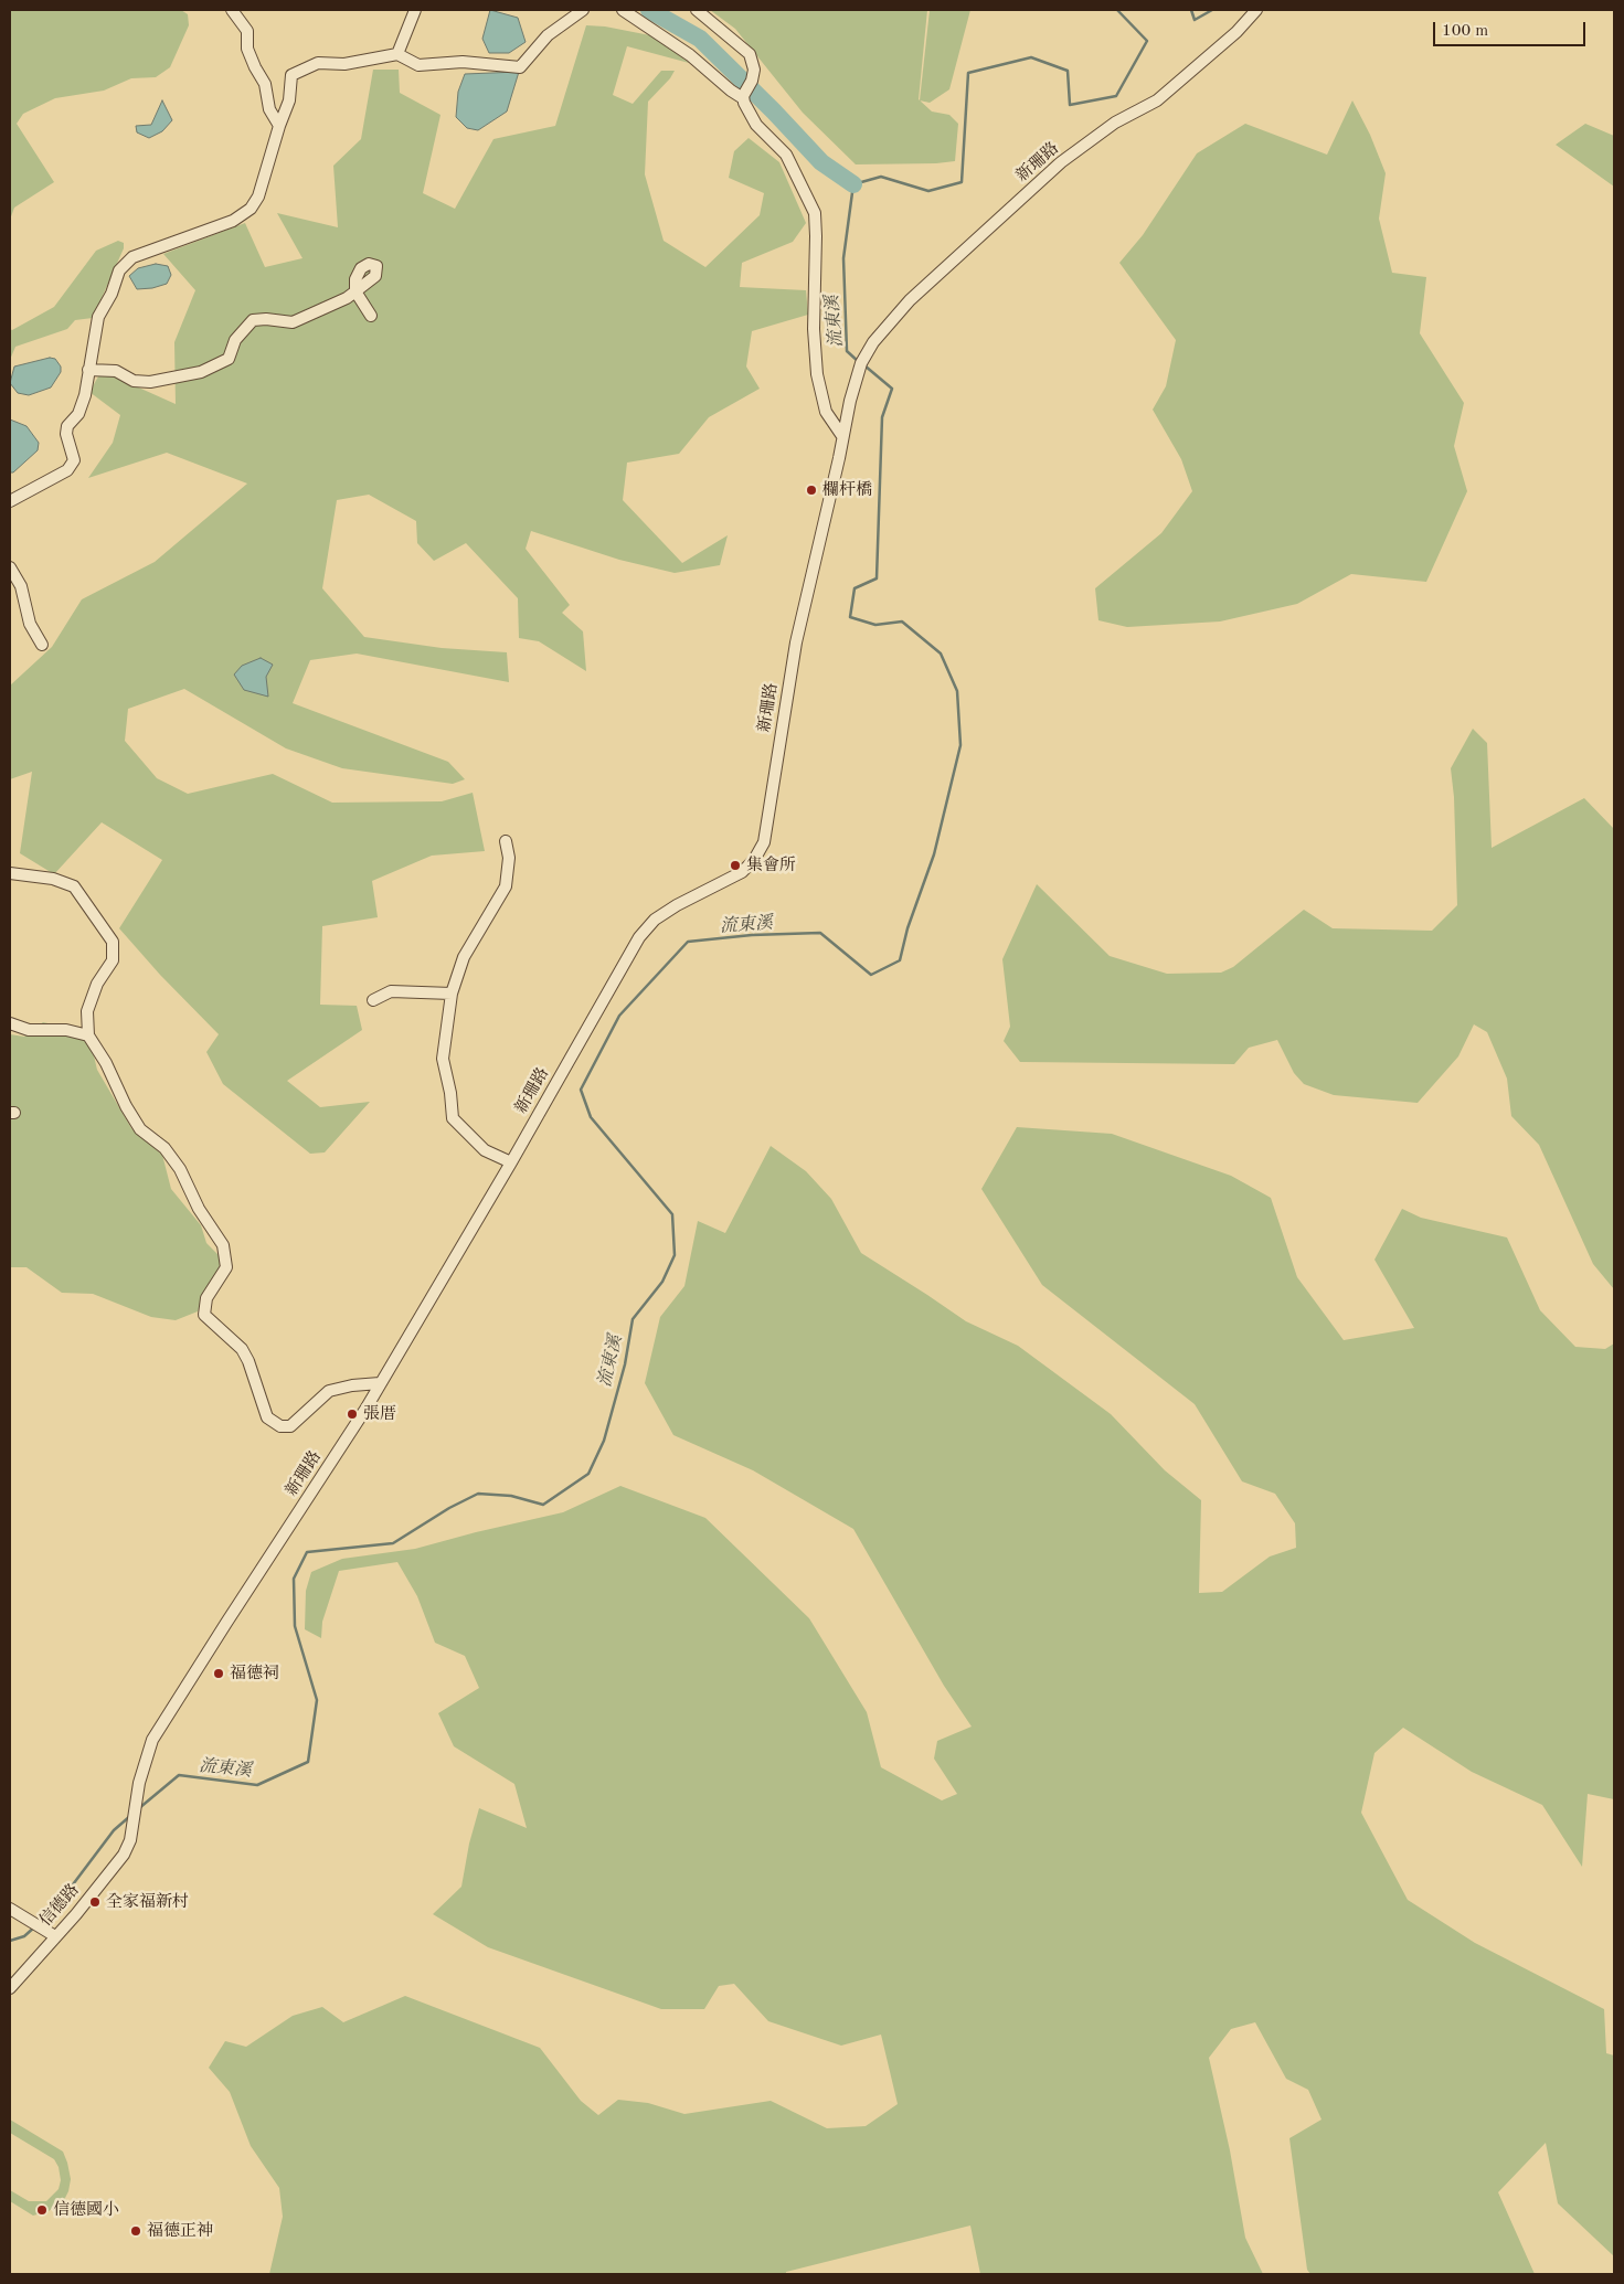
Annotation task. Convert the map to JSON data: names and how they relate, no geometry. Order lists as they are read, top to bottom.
{
  "streets": {
    "street": ["新珊路", "信德路"]
  },
  "crossings": [
    ["新珊路", "信德路"]
  ],
  "water": ["流東溪"],
  "places": [
    "欄杆橋",
    "集會所",
    "張厝",
    "福德祠",
    "全家福新村",
    "信德國小",
    "福德正神"
  ],
  "scale_bar": "100 m"
}
